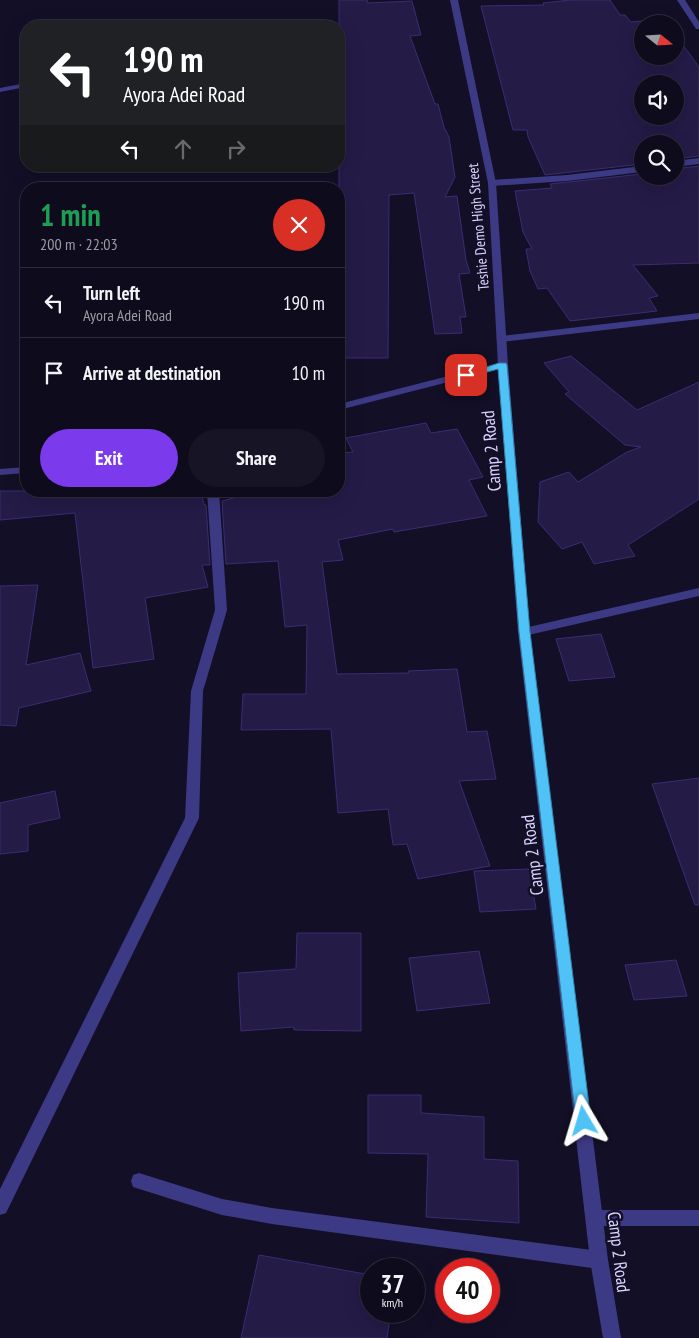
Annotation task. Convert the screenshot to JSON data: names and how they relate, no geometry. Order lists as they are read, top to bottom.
{
  "streets": {
    "street": ["Teshie Demo High Street", "Camp 2 Road"]
  },
  "crossings": [
    ["Teshie Demo High Street", "Camp 2 Road"]
  ],
  "north": "right",
  "page": {
    "turn": ["190 m", "Ayora Adei Road"],
    "heading": ["1 min", "200 m · 22:03"],
    "list": [
      {
        "name": "Turn left",
        "note": "Ayora Adei Road",
        "value": "190 m"
      },
      {
        "name": "Arrive at destination",
        "value": "10 m"
      }
    ],
    "buttons": ["Exit", "Share"],
    "speed": "37 km/h",
    "limit": "40"
  }
}
